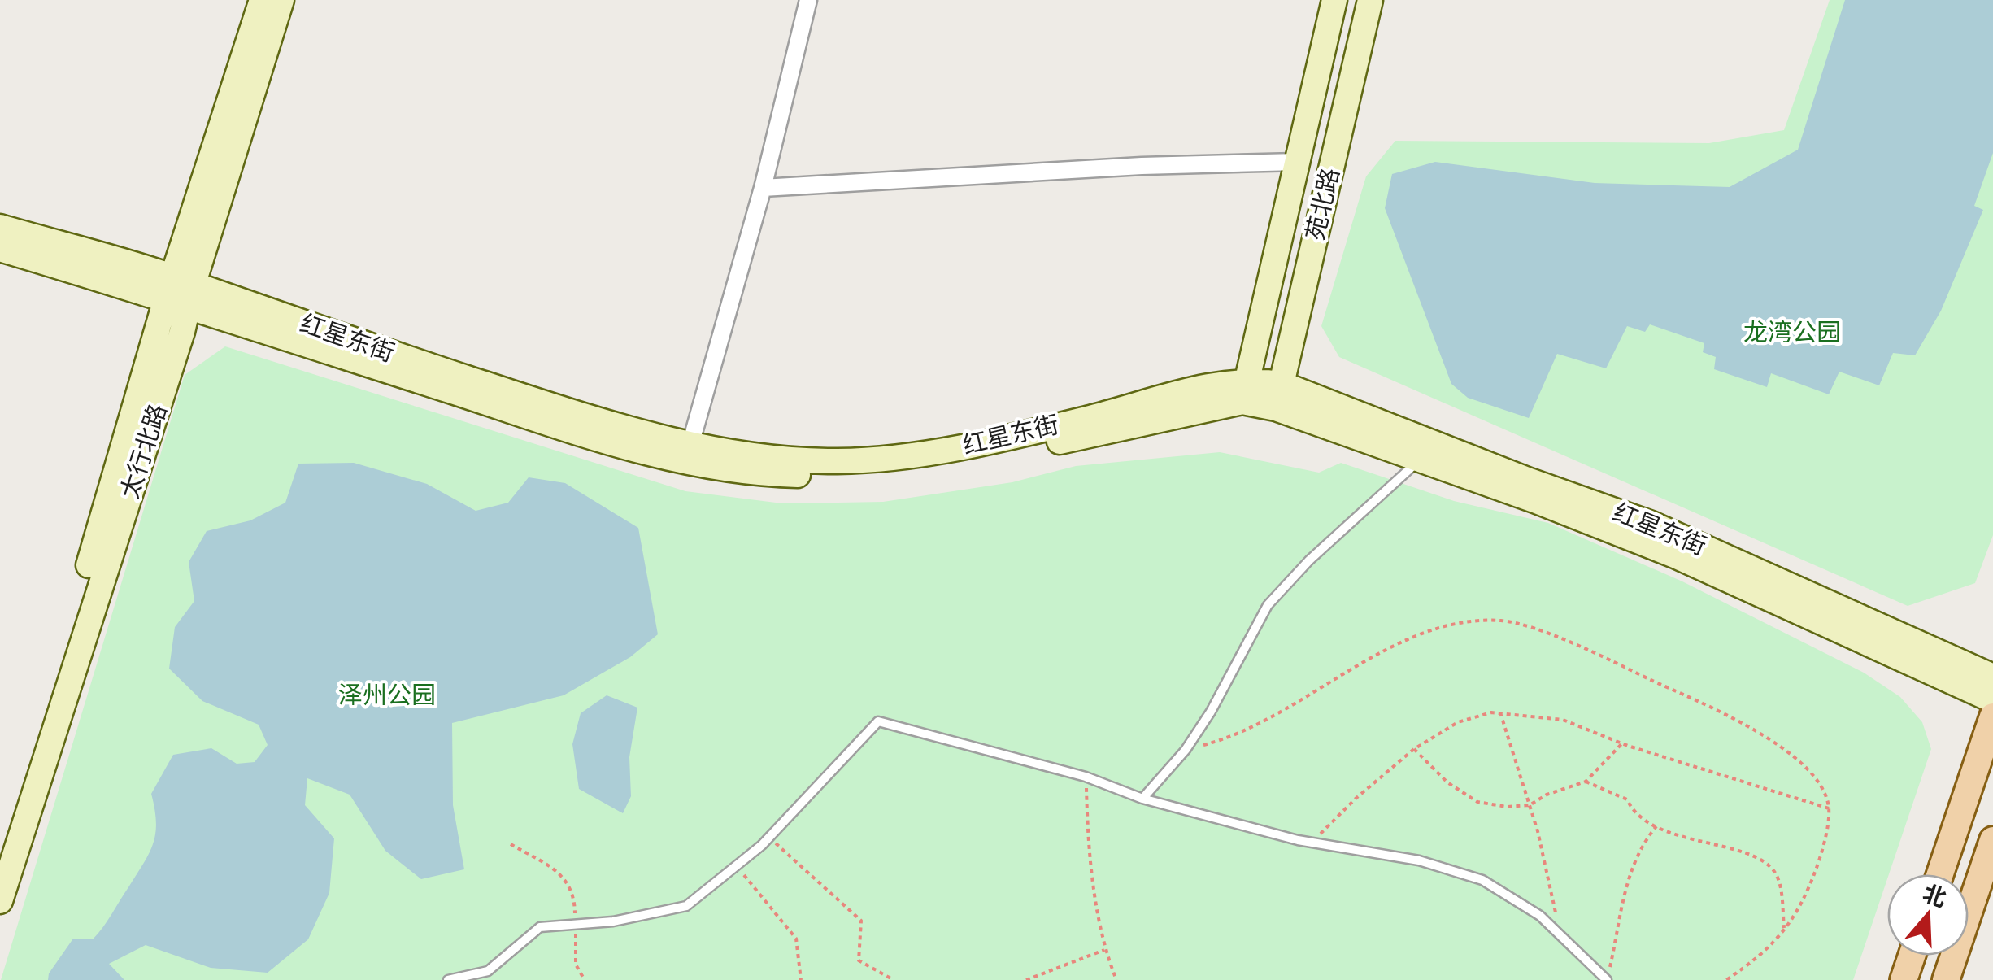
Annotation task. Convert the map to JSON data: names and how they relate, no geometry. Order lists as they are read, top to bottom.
{
  "streets": {
    "main road": ["苑北路", "红星东街", "太行北路"]
  },
  "crossings": [
    ["苑北路", "红星东街"],
    ["红星东街", "太行北路"]
  ],
  "parks": ["龙湾公园", "泽州公园"],
  "north": "top"
}
